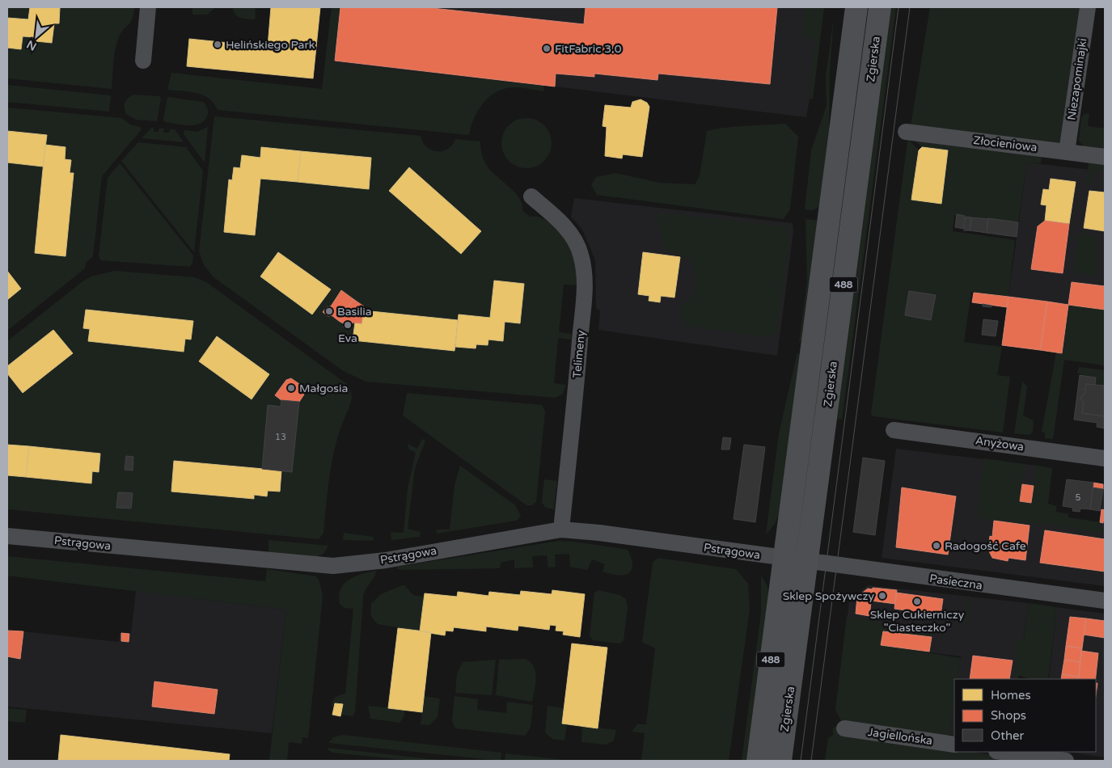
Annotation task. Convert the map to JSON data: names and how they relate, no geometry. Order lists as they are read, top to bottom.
{
  "streets": {
    "main road": ["Zgierska", "488"],
    "street": [
      "Niezapominajki",
      "Złocieniowa",
      "Telimeny",
      "Anyżowa",
      "Pstrągowa",
      "Pasieczna",
      "Jagiellońska"
    ]
  },
  "crossings": [
    ["Zgierska", "Pstrągowa"],
    ["Zgierska", "Pasieczna"],
    ["Niezapominajki", "Złocieniowa"],
    ["Telimeny", "Pstrągowa"],
    ["Pstrągowa", "Pasieczna"]
  ],
  "places": [
    "Helińskiego Park",
    "FitFabric 3.0",
    "Basilia",
    "Eva",
    "Małgosia",
    "Radogość Cafe",
    "Sklep Spożywczy",
    "Sklep Cukierniczy \"Ciasteczko\""
  ],
  "house_numbers": ["13", "5"],
  "legend": ["Homes", "Shops", "Other"],
  "north": "bottom left"
}
